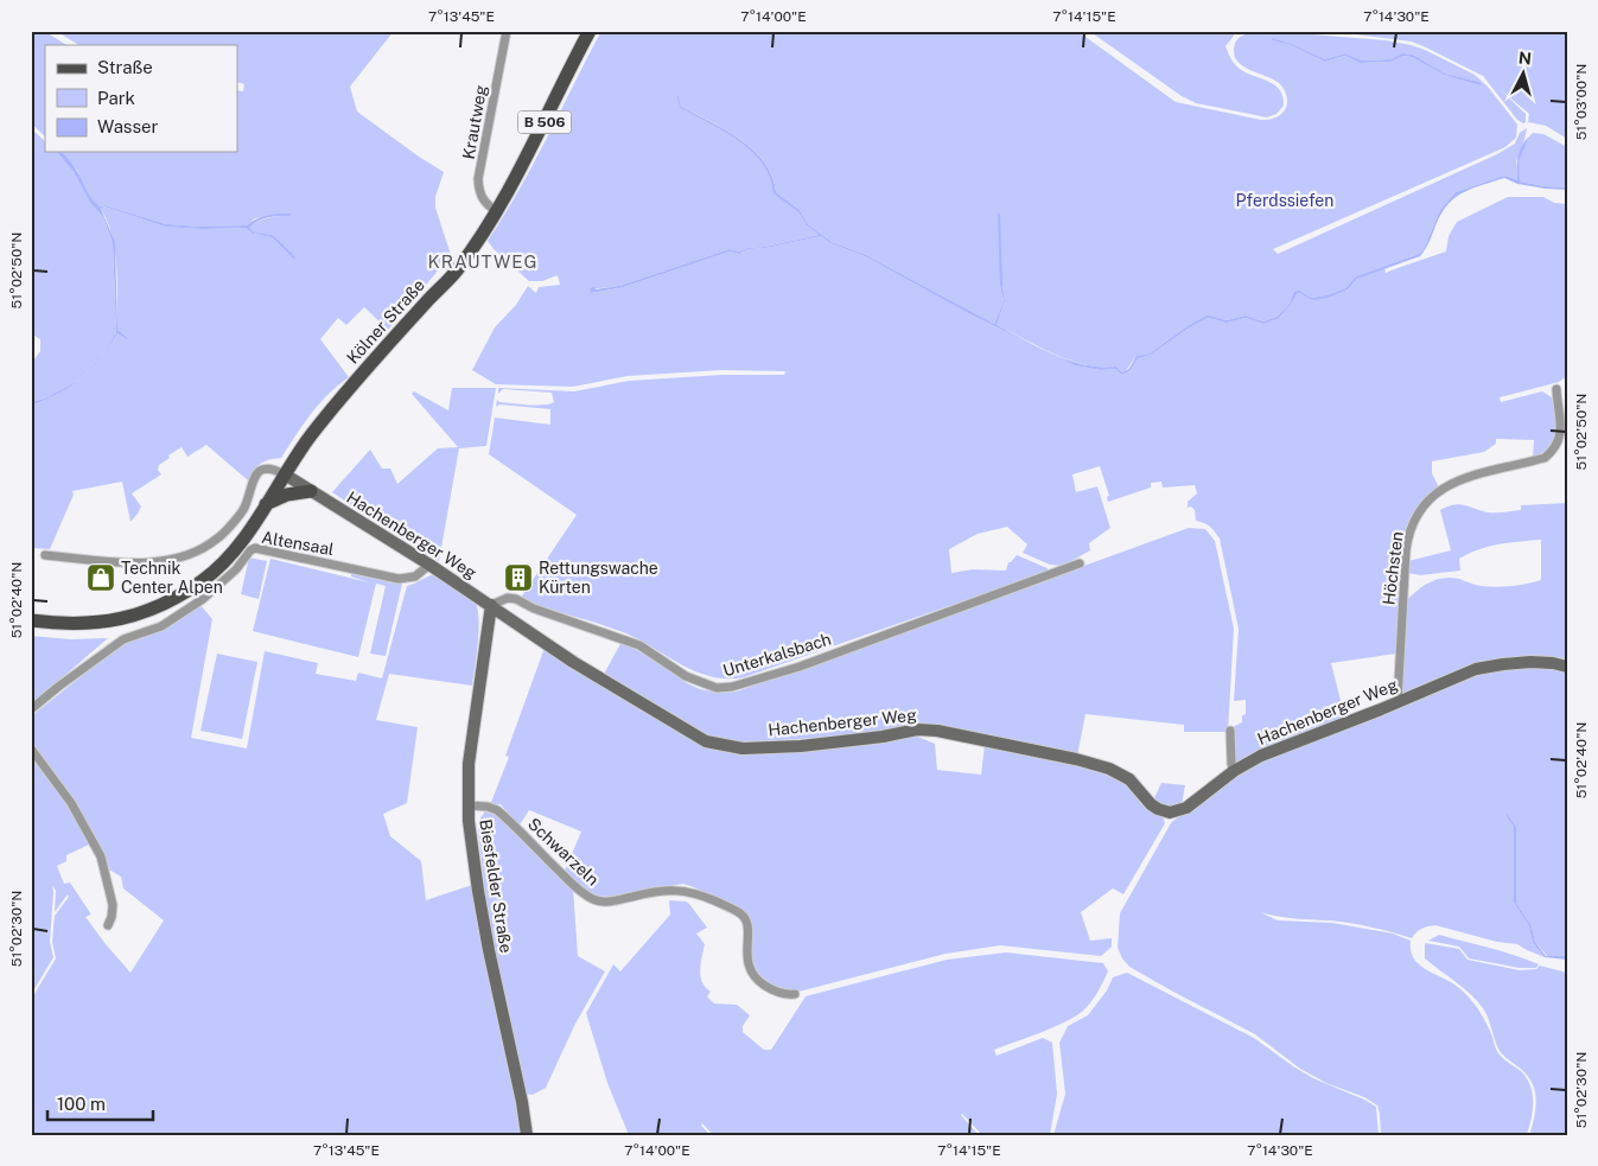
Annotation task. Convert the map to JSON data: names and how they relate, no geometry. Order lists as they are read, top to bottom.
{
  "streets": {
    "main road": ["B 506", "Kölner Straße"],
    "street": [
      "Krautweg",
      "Hachenberger Weg",
      "Altensaal",
      "Höchsten",
      "Unterkalsbach",
      "Schwarzeln",
      "Biesfelder Straße"
    ]
  },
  "crossings": [
    ["Krautweg", "Kölner Straße"],
    ["Kölner Straße", "Hachenberger Weg"],
    ["Hachenberger Weg", "Altensaal"],
    ["Hachenberger Weg", "Höchsten"],
    ["Hachenberger Weg", "Unterkalsbach"],
    ["Hachenberger Weg", "Biesfelder Straße"],
    ["Unterkalsbach", "Biesfelder Straße"],
    ["Schwarzeln", "Biesfelder Straße"]
  ],
  "districts": ["KRAUTWEG"],
  "parks": ["Pferdssiefen"],
  "places": {
    "shop": ["Technik Center Alpen"],
    "building": ["Rettungswache Kürten"]
  },
  "legend": ["Straße", "Park", "Wasser"],
  "scale_bar": "100 m",
  "north": "top",
  "coordinates": [
    "7°13'45\"E",
    "7°14'00\"E",
    "7°14'15\"E",
    "7°14'30\"E",
    "51°03'00\"N",
    "51°02'50\"N",
    "51°02'40\"N",
    "51°02'30\"N"
  ]
}
